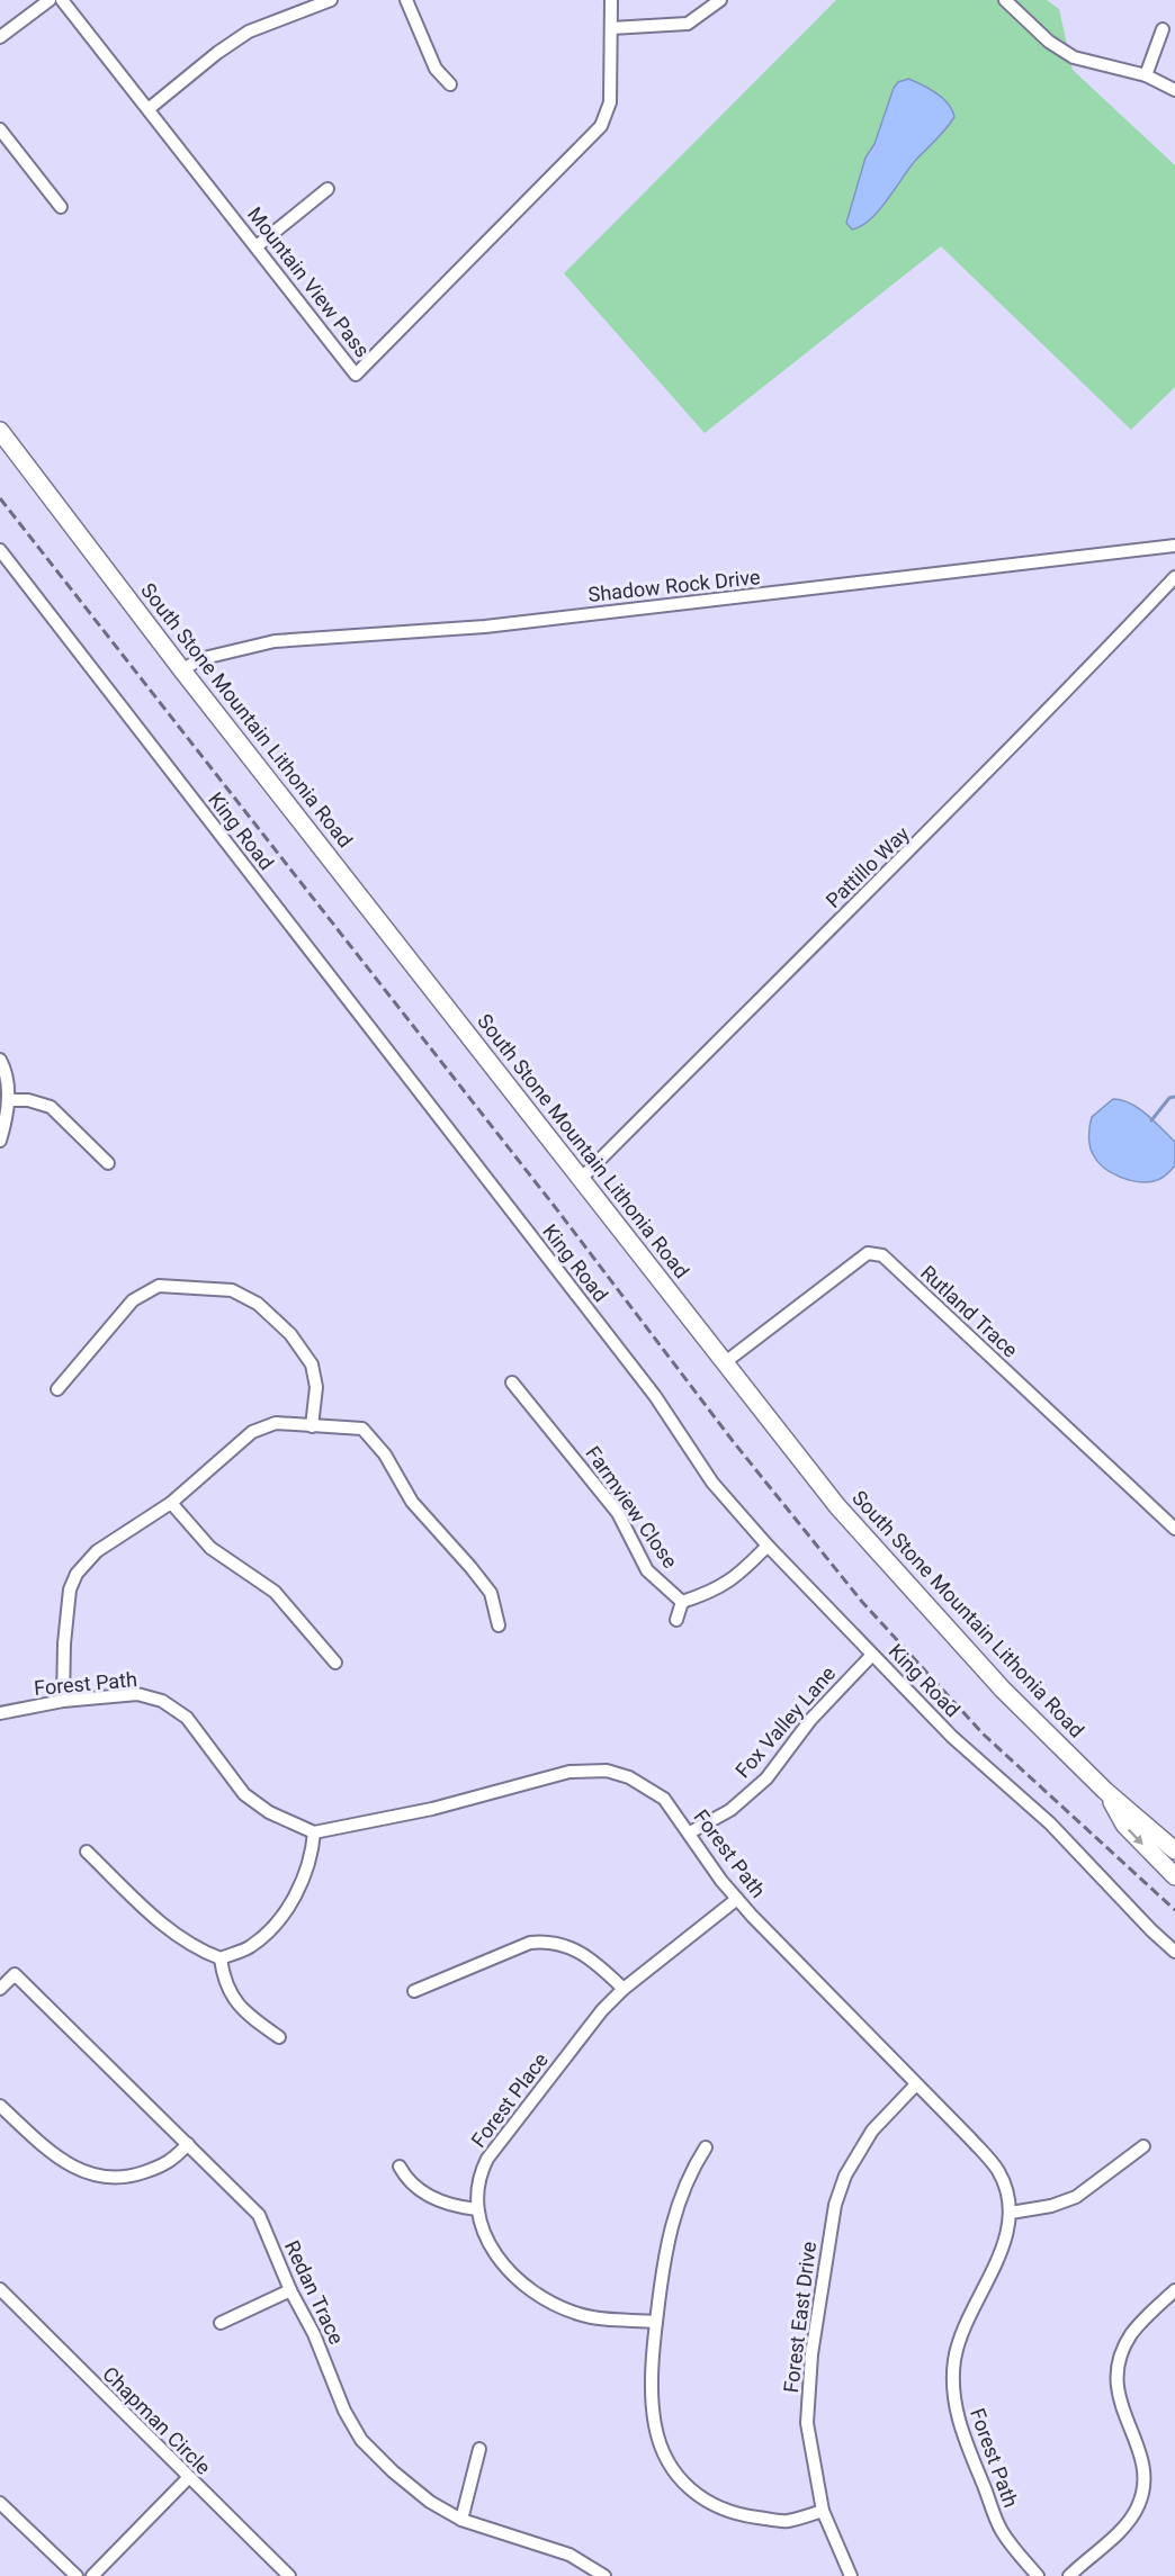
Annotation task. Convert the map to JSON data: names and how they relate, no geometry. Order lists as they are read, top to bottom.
{
  "streets": {
    "main road": ["South Stone Mountain Lithonia Road"],
    "street": [
      "Mountain View Pass",
      "Shadow Rock Drive",
      "King Road",
      "Pattillo Way",
      "Rutland Trace",
      "Farmview Close",
      "Forest Path",
      "Fox Valley Lane",
      "Forest Place",
      "Redan Trace",
      "Forest East Drive",
      "Chapman Circle"
    ]
  },
  "crossings": [
    ["Shadow Rock Drive", "South Stone Mountain Lithonia Road"],
    ["South Stone Mountain Lithonia Road", "Pattillo Way"],
    ["South Stone Mountain Lithonia Road", "Rutland Trace"],
    ["King Road", "Fox Valley Lane"],
    ["Forest Path", "Fox Valley Lane"],
    ["Forest Path", "Forest Place"],
    ["Forest Path", "Forest East Drive"]
  ]
}
